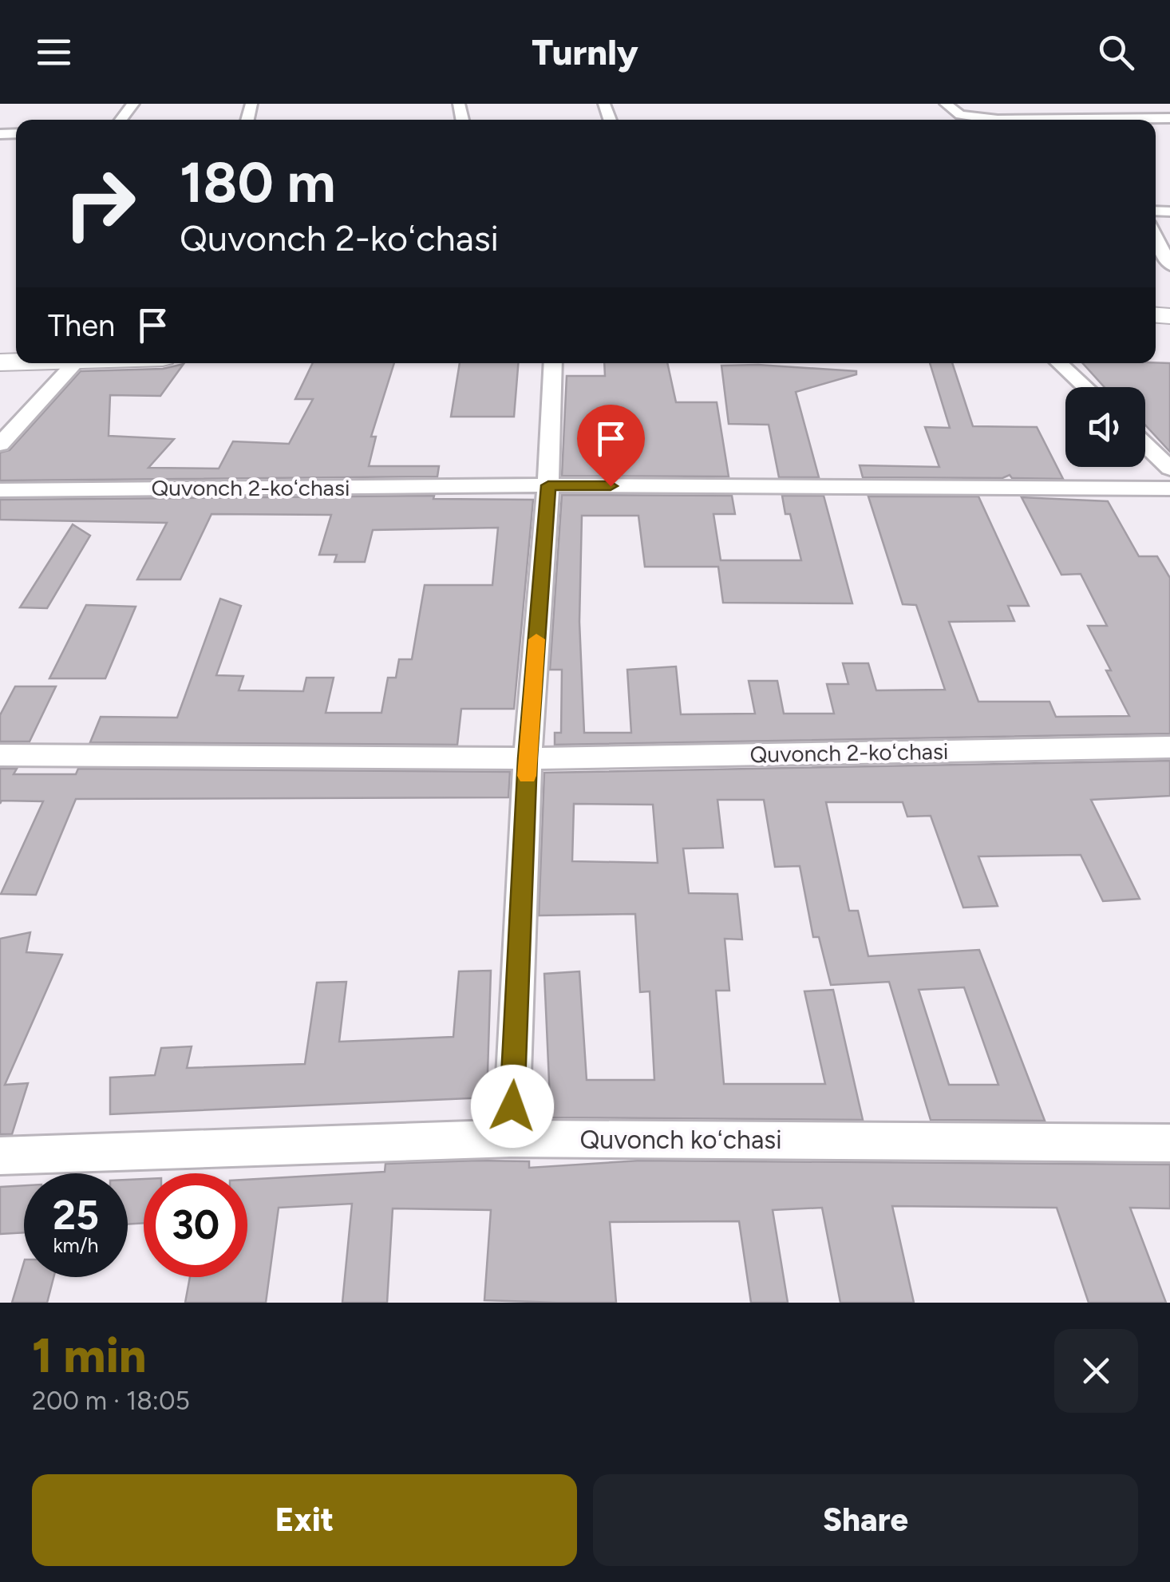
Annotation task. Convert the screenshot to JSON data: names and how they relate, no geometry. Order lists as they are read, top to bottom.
{
  "streets": {
    "street": ["Quvonch 2-koʻchasi", "Quvonch koʻchasi"]
  },
  "page": {
    "header": "Turnly",
    "turn": ["180 m", "Quvonch 2-koʻchasi"],
    "then": "Then",
    "speed": "25 km/h",
    "limit": "30",
    "heading": ["1 min", "200 m · 18:05"],
    "buttons": ["Exit", "Share"]
  }
}
